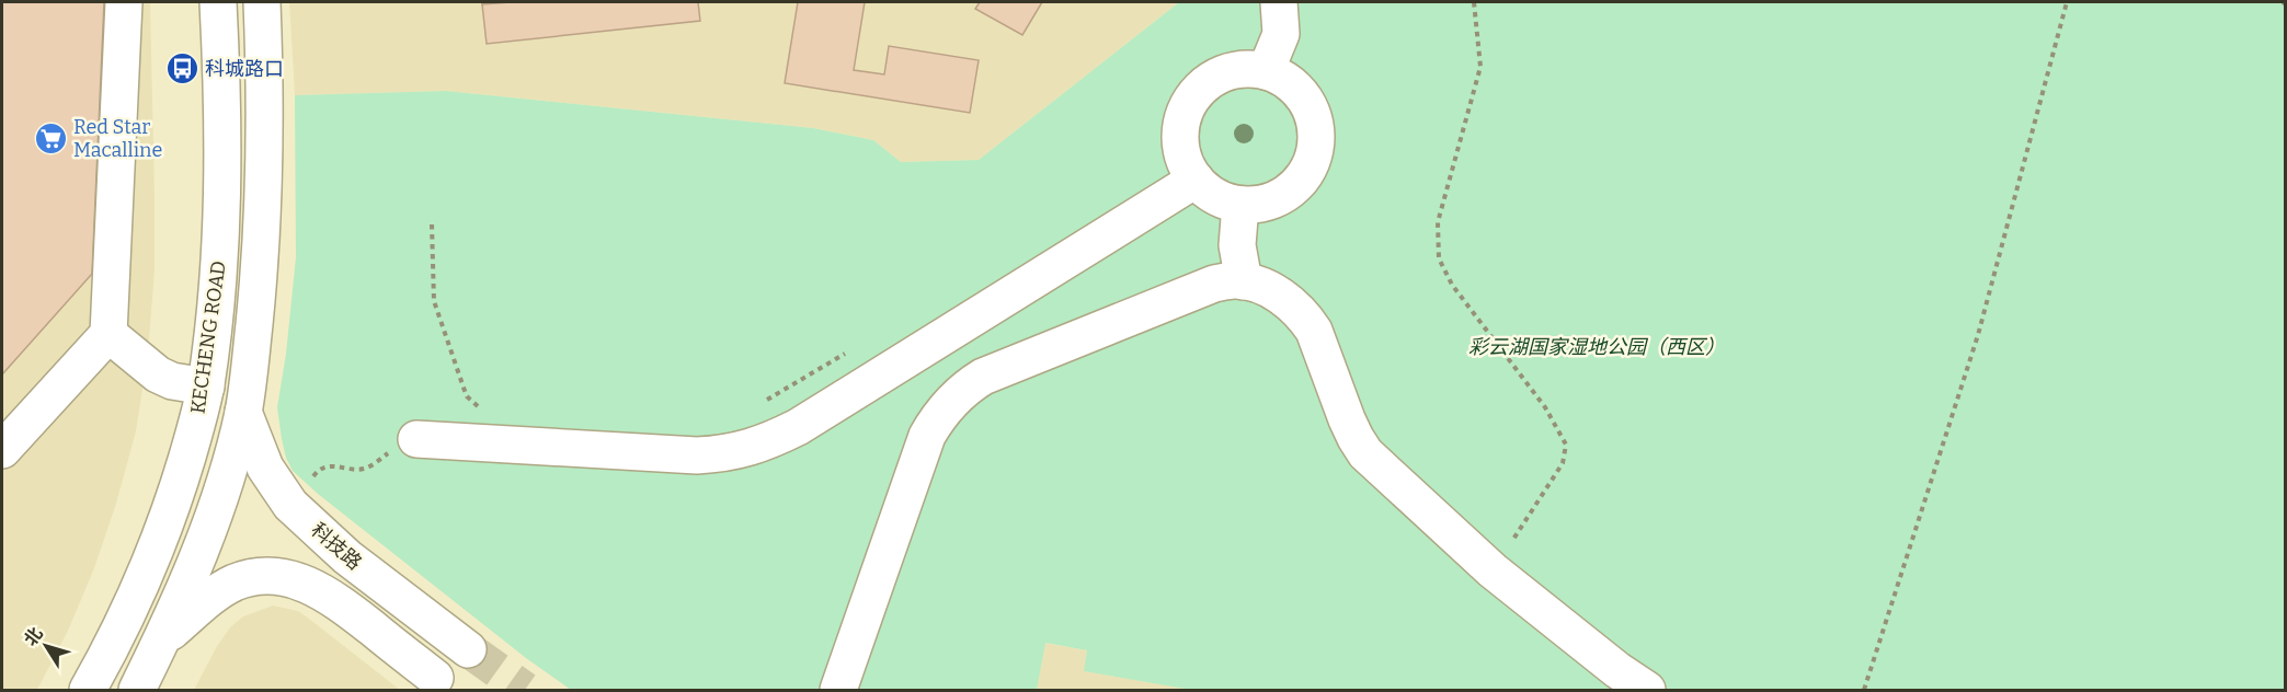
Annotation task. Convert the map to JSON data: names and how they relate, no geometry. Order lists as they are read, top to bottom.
{
  "streets": {
    "main road": ["KECHENG ROAD", "科技路"]
  },
  "parks": ["彩云湖国家湿地公园（西区）"],
  "places": {
    "bus stop": ["科城路口"],
    "supermarket": ["Red Star Macalline"]
  },
  "north": "top left"
}
